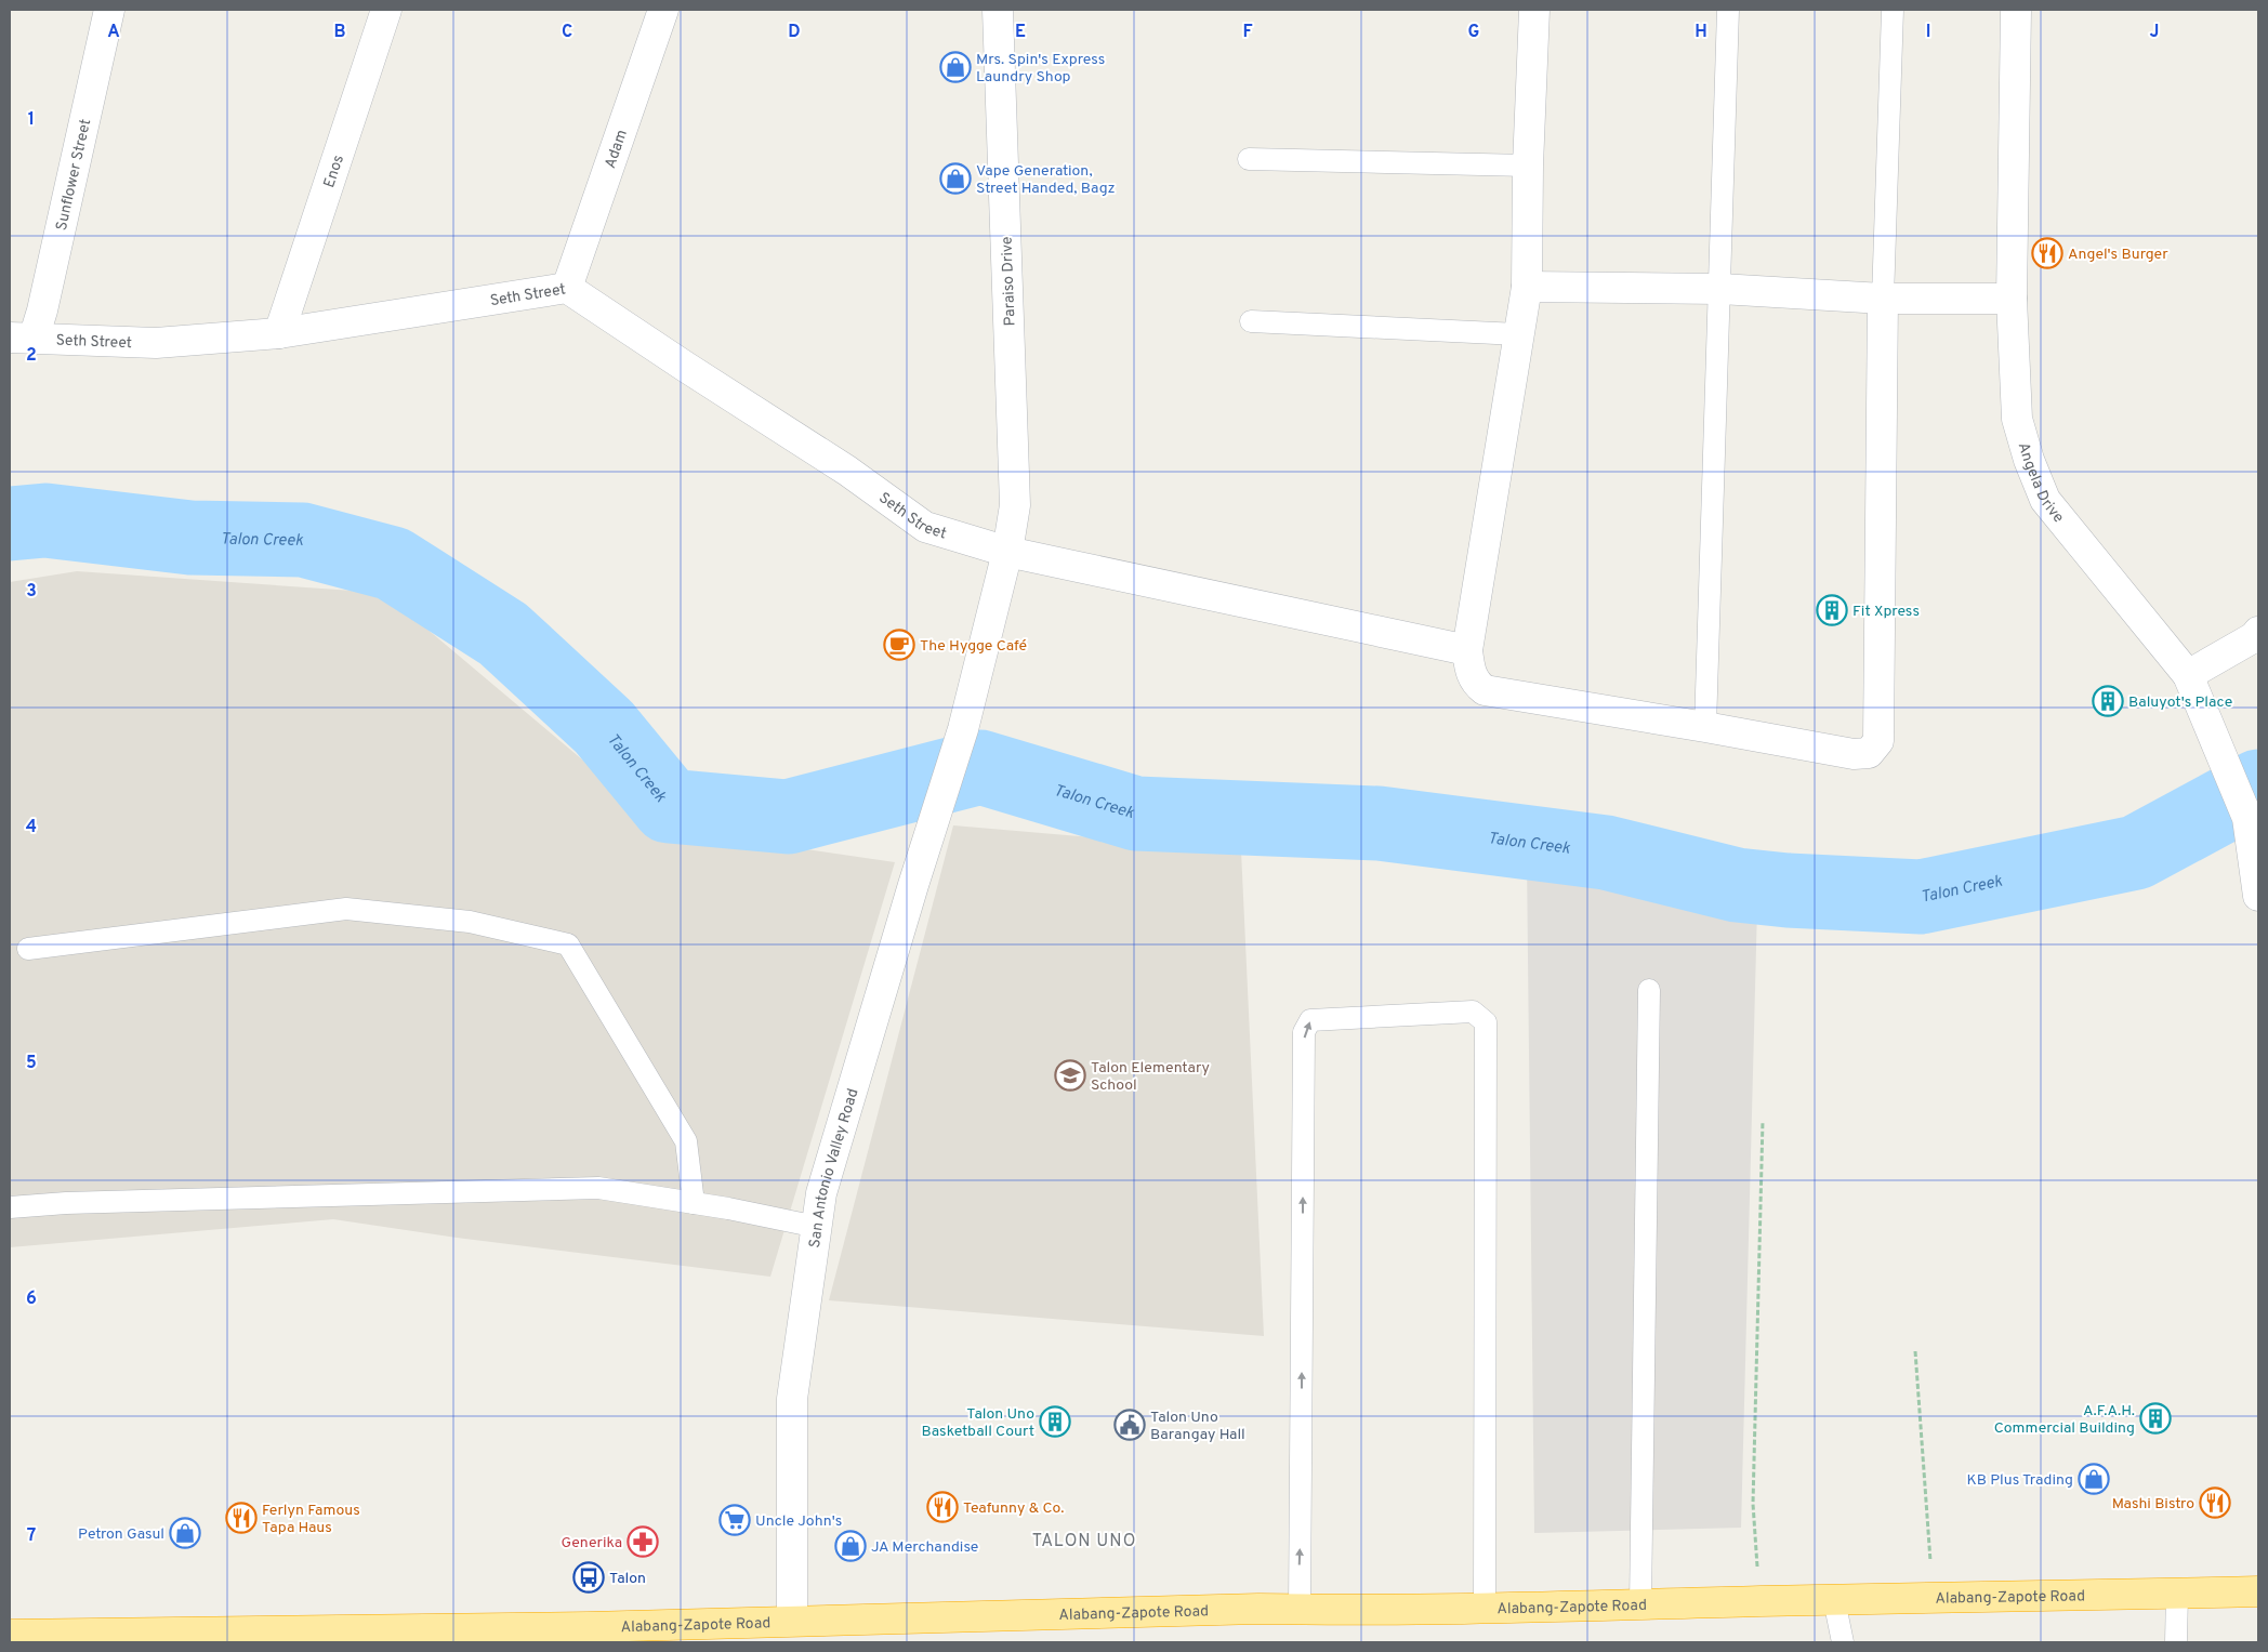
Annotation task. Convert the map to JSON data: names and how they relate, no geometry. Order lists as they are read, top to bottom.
{
  "streets": {
    "highway": ["Alabang-Zapote Road"],
    "street": [
      "Adam",
      "Enos",
      "Sunflower Street",
      "Paraiso Drive",
      "Seth Street",
      "Angela Drive",
      "San Antonio Valley Road"
    ]
  },
  "crossings": [
    ["Adam", "Seth Street"],
    ["Enos", "Seth Street"],
    ["Sunflower Street", "Seth Street"],
    ["Paraiso Drive", "Seth Street"],
    ["Paraiso Drive", "San Antonio Valley Road"],
    ["San Antonio Valley Road", "Alabang-Zapote Road"]
  ],
  "districts": ["TALON UNO"],
  "water": ["Talon Creek"],
  "places": {
    "shop": [
      "Mrs. Spin's Express Laundry Shop",
      "Vape Generation, Street Handed, Bagz",
      "KB Plus Trading",
      "Petron Gasul",
      "JA Merchandise"
    ],
    "restaurant": [
      "Angel's Burger",
      "Mashi Bistro",
      "Teafunny & Co.",
      "Ferlyn Famous Tapa Haus"
    ],
    "building": [
      "Fit Xpress",
      "Baluyot's Place",
      "A.F.A.H. Commercial Building",
      "Talon Uno Basketball Court"
    ],
    "cafe": ["The Hygge Café"],
    "school or university": ["Talon Elementary School"],
    "public building": ["Talon Uno Barangay Hall"],
    "supermarket": ["Uncle John's"],
    "pharmacy": ["Generika"],
    "bus stop": ["Talon"]
  },
  "grid": {
    "columns": [
      "A",
      "B",
      "C",
      "D",
      "E",
      "F",
      "G",
      "H",
      "I",
      "J"
    ],
    "rows": [
      "1",
      "2",
      "3",
      "4",
      "5",
      "6",
      "7"
    ]
  }
}
